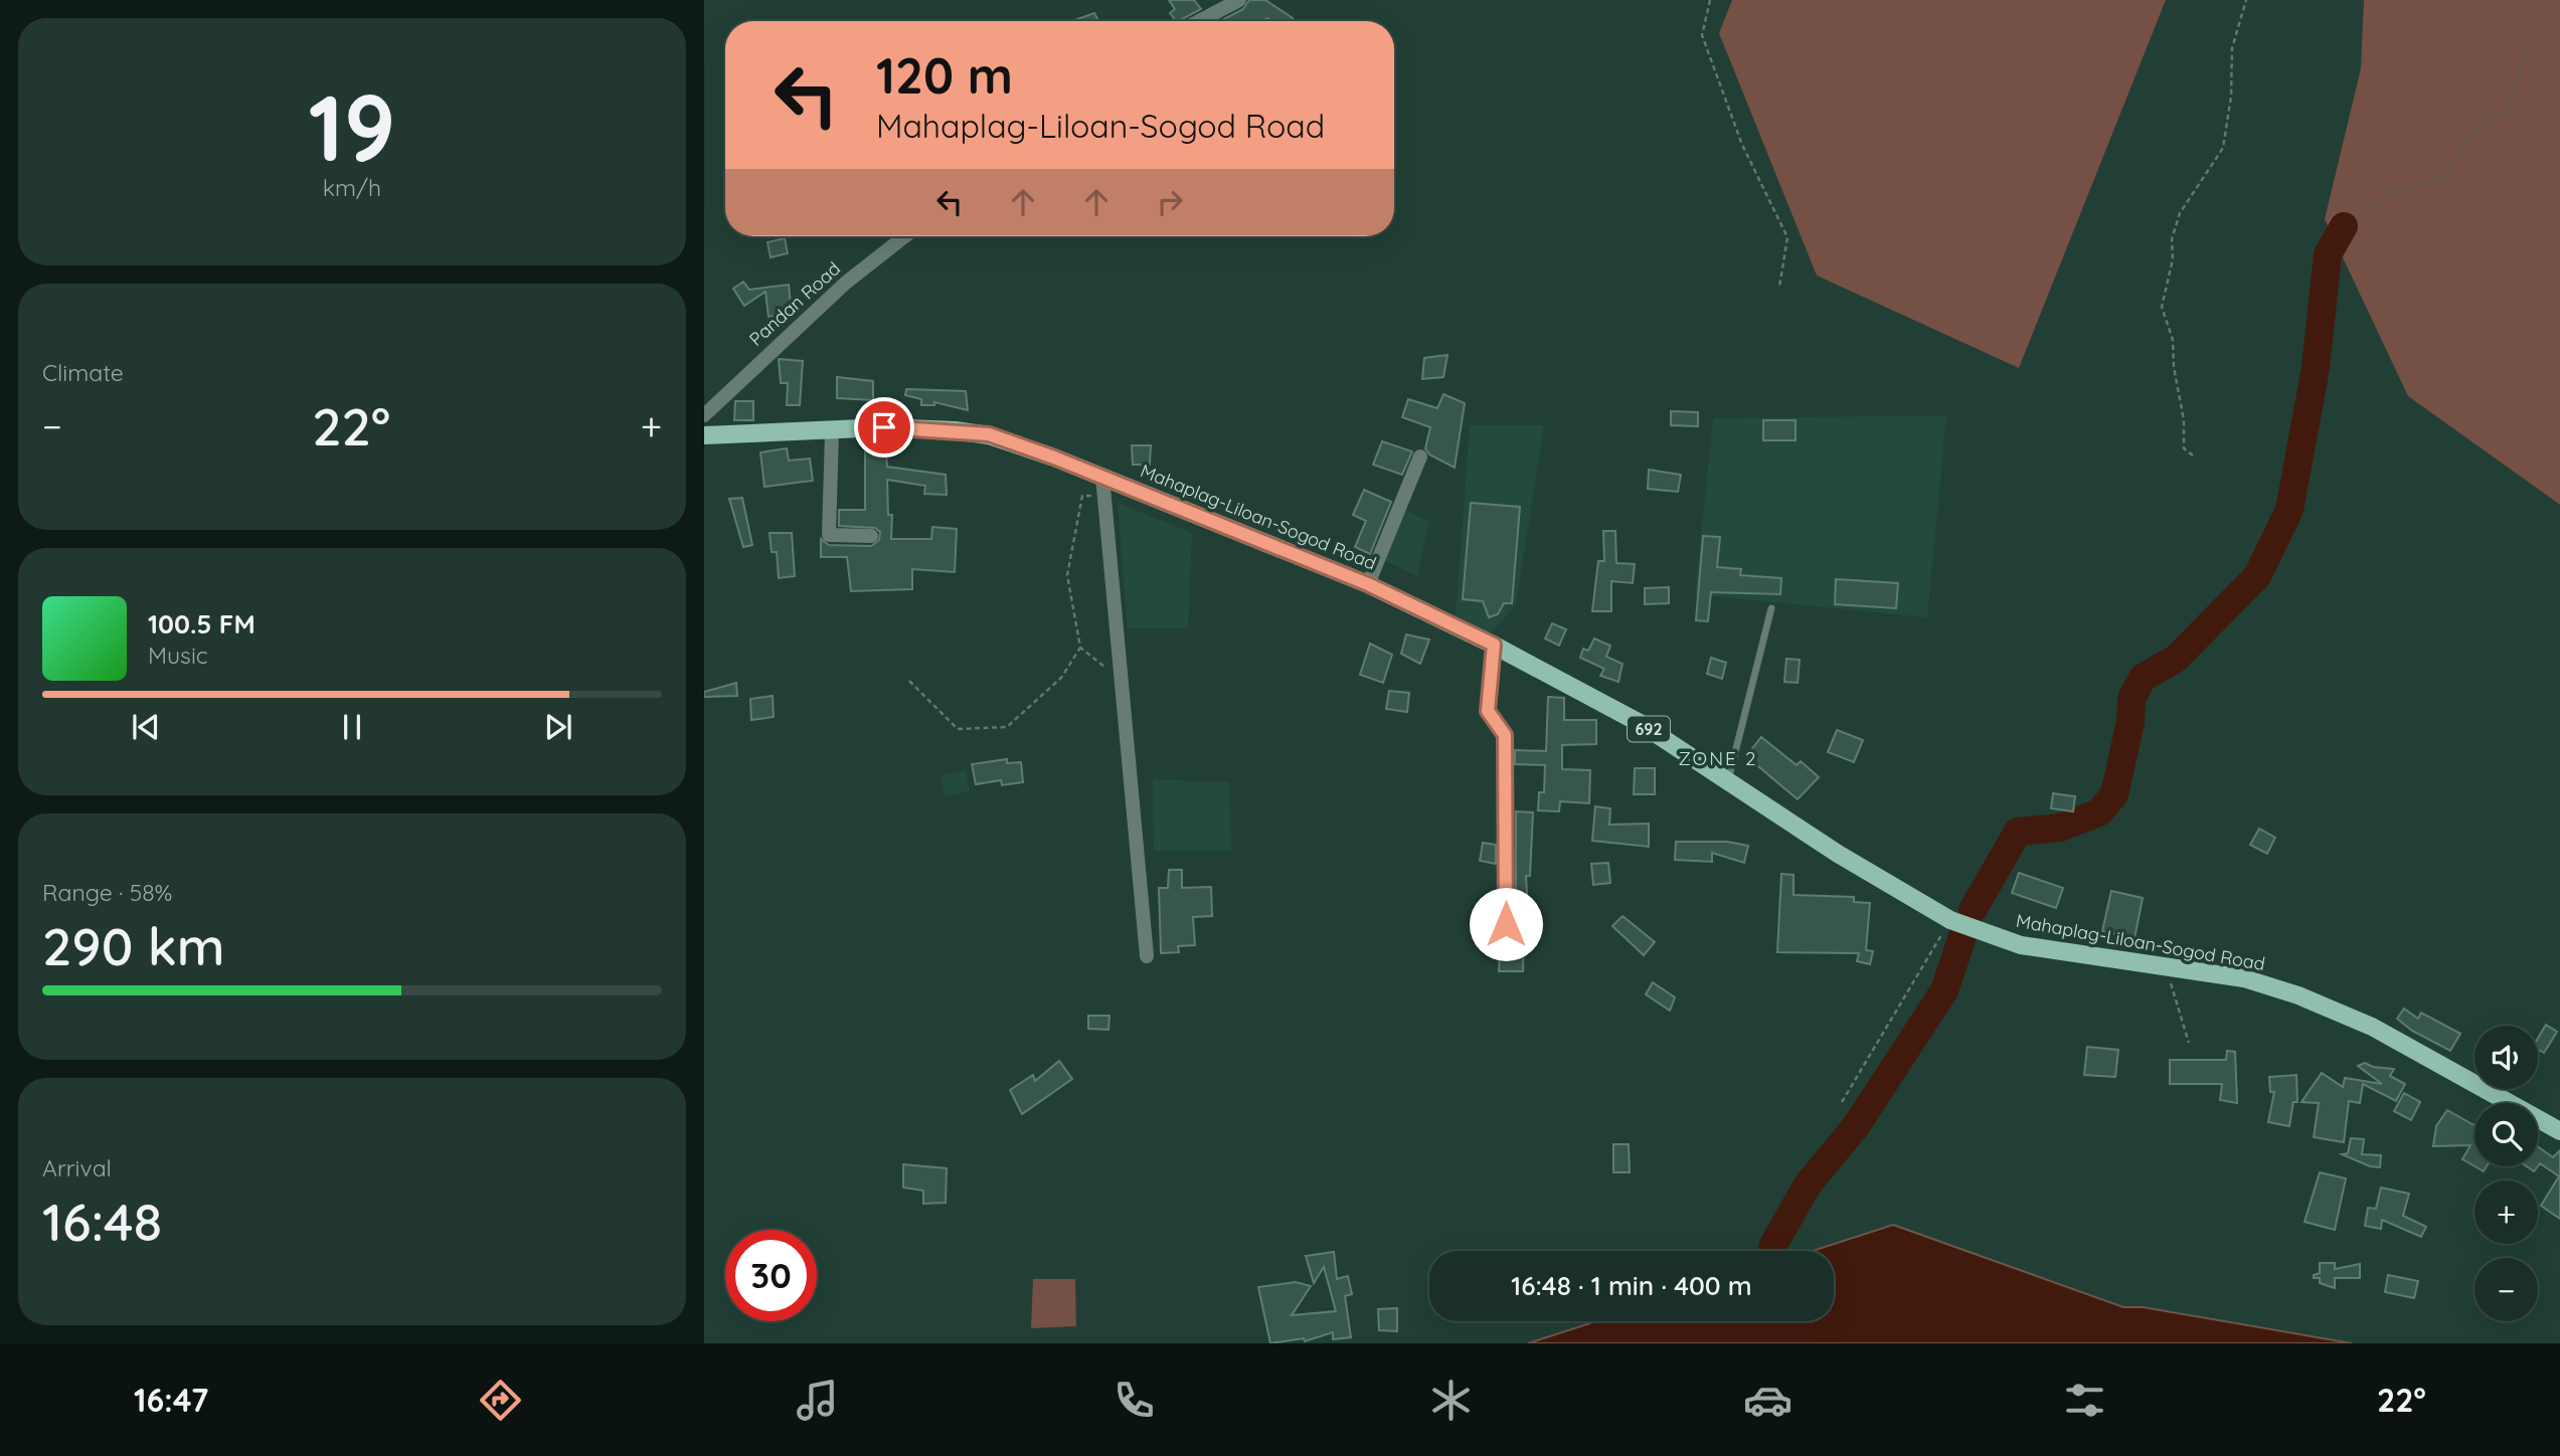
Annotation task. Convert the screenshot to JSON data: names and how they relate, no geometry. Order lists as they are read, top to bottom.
{
  "streets": {
    "main road": ["Mahaplag-Liloan-Sogod Road", "692"],
    "street": ["Pandan Road"]
  },
  "districts": ["ZONE 2"],
  "page": {
    "tile": [
      ["19", "km/h"],
      "Climate",
      ["Range · 58%", "290 km"],
      ["Arrival", "16:48"]
    ],
    "turn": ["120 m", "Mahaplag-Liloan-Sogod Road"],
    "heat": ["−", "22°", "+"],
    "song": ["100.5 FM", "Music"],
    "map_buttons": ["+", "−"],
    "limit": "30",
    "trip": "16:48 · 1 min · 400 m",
    "tabs": ["16:47", "22°"]
  }
}
